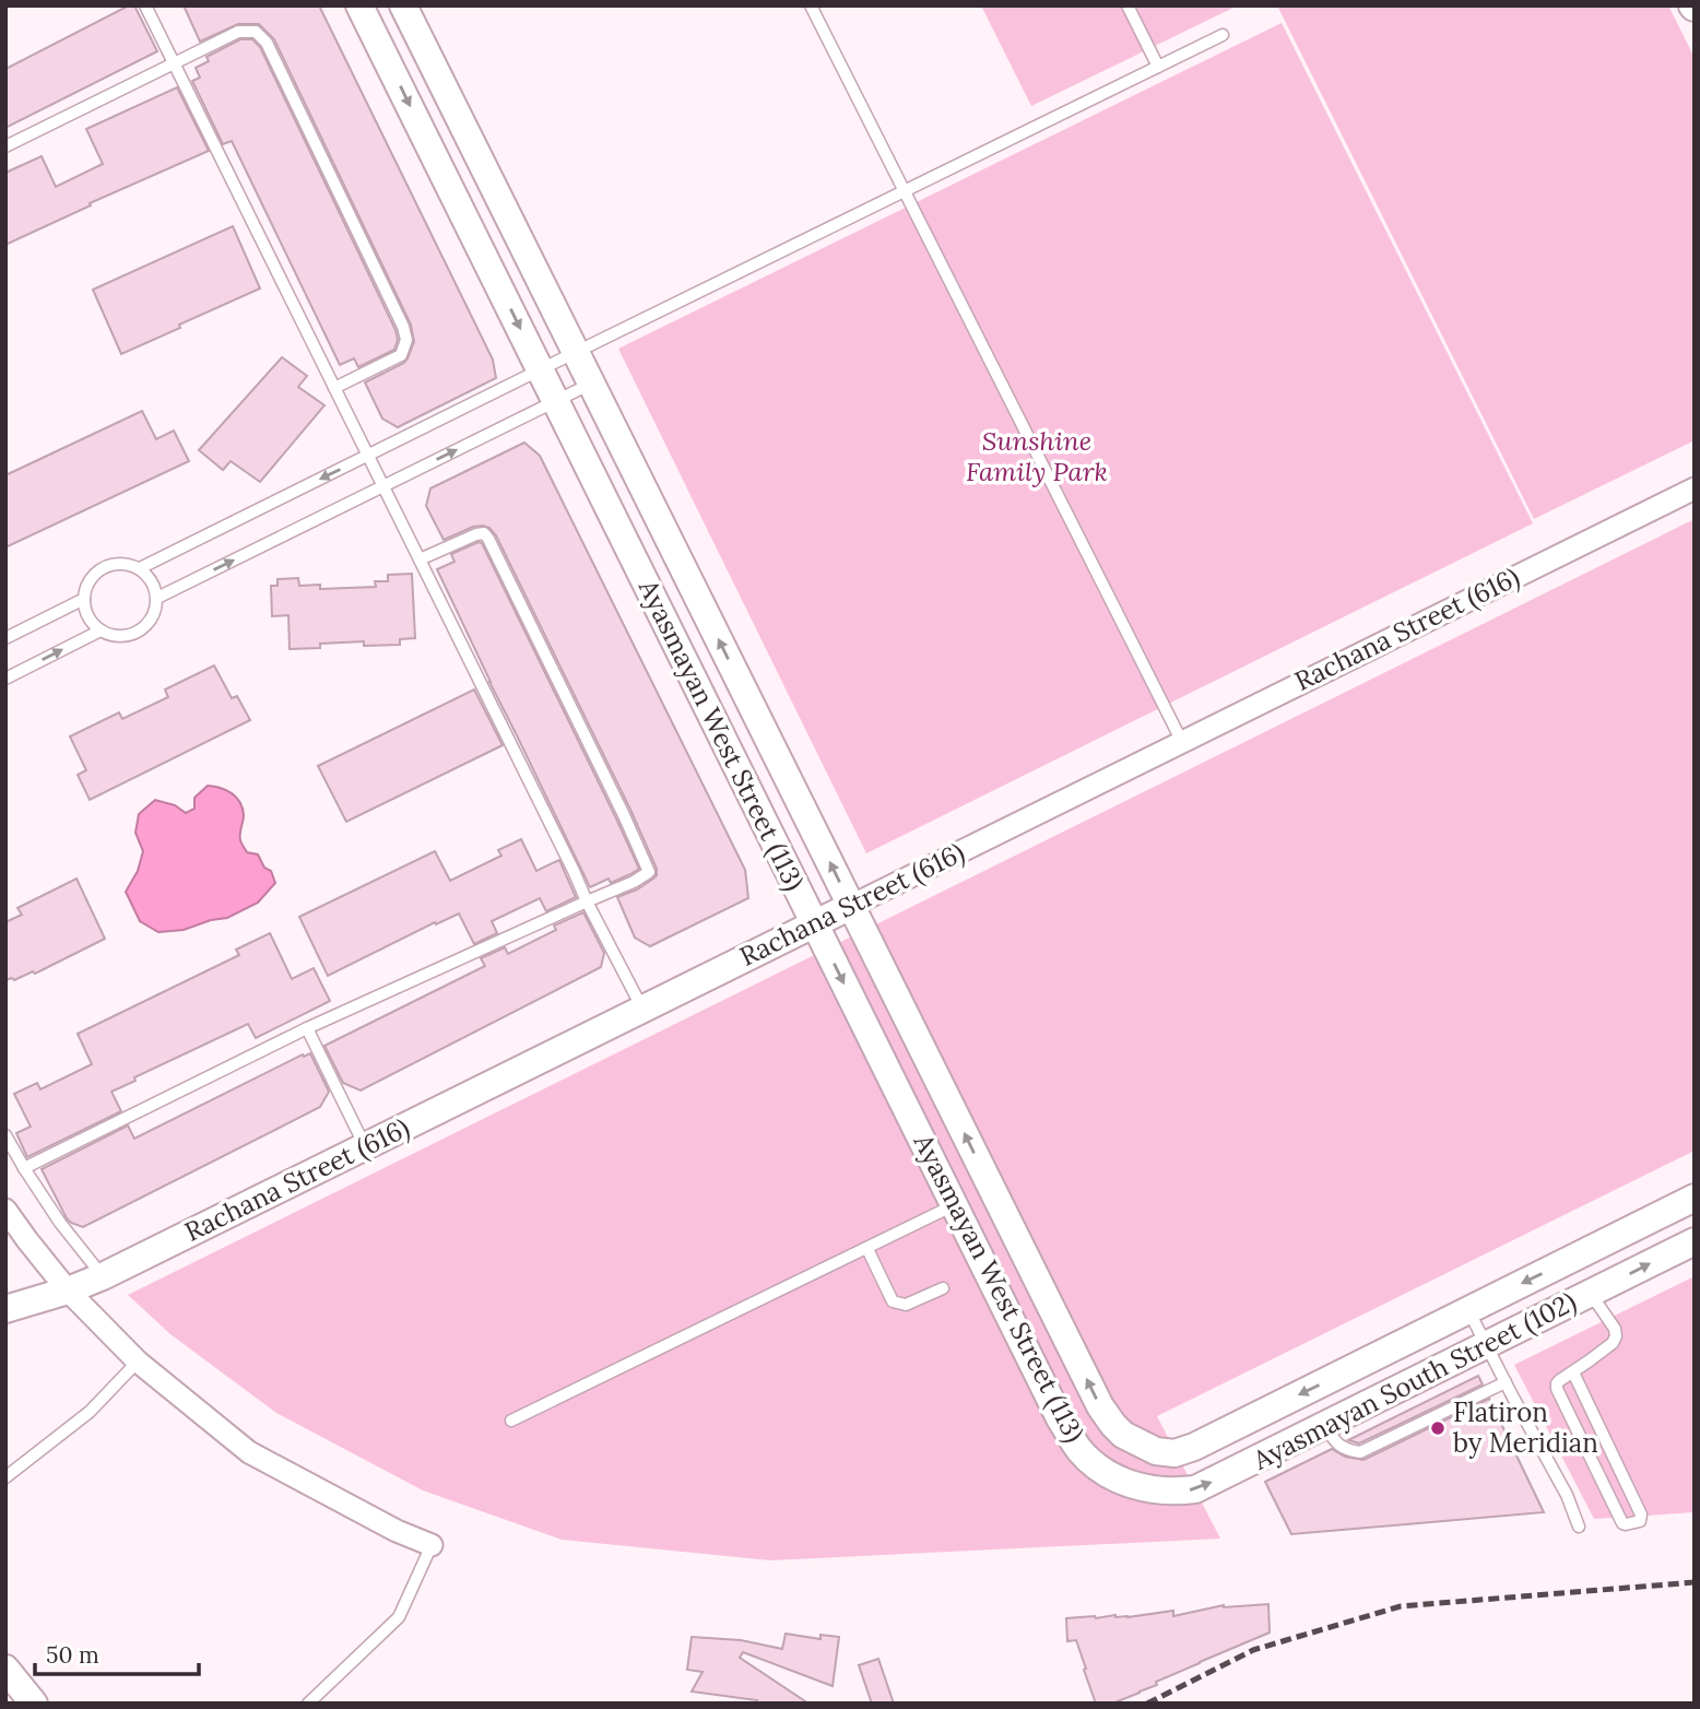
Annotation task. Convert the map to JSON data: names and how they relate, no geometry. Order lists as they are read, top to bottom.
{
  "streets": {
    "street": ["Rachana Street (616)", "Ayasmayan West Street (113)", "Ayasmayan South Street (102)"]
  },
  "crossings": [
    ["Rachana Street (616)", "Ayasmayan West Street (113)"],
    ["Ayasmayan West Street (113)", "Ayasmayan South Street (102)"]
  ],
  "parks": ["Sunshine Family Park"],
  "places": ["Flatiron by Meridian"],
  "scale_bar": "50 m"
}
